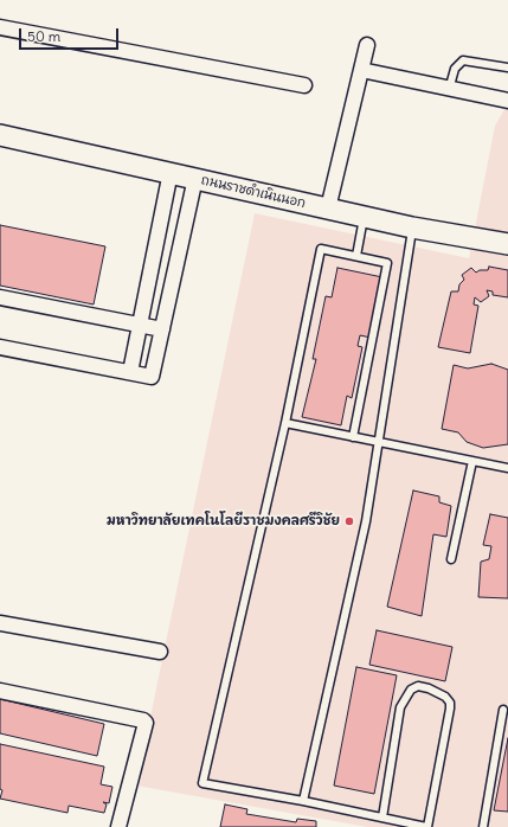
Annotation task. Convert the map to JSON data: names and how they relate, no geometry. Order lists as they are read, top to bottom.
{
  "streets": {
    "street": ["ถนนราชดำเนินนอก"]
  },
  "places": ["มหาวิทยาลัยเทคโนโลยีราชมงคลศรีวิชัย"],
  "scale_bar": "50 m"
}
